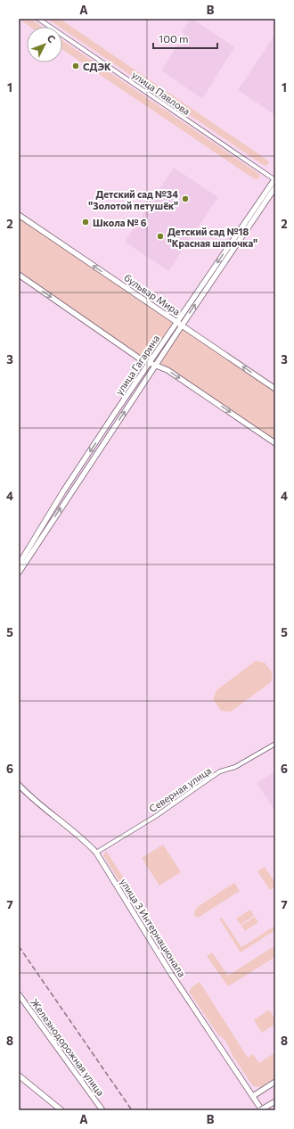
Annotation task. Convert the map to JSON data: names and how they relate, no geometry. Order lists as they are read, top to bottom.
{
  "streets": {
    "main road": [
      "бульвар Мира",
      "улица Гагарина",
      "улица 3 Интернационала",
      "Железнодорожная улица"
    ],
    "street": ["улица Павлова", "Северная улица"]
  },
  "crossings": [
    ["улица Павлова", "улица Гагарина"],
    ["бульвар Мира", "улица Гагарина"],
    ["Северная улица", "улица 3 Интернационала"]
  ],
  "one_way": ["бульвар Мира"],
  "places": [
    "СДЭК",
    "Детский сад №34 \"Золотой петушёк\"",
    "Школа № 6",
    "Детский сад №18 \"Красная шапочка\""
  ],
  "scale_bar": "100 m",
  "north": "top right",
  "grid": {
    "columns": ["A", "B"],
    "rows": [
      "1",
      "2",
      "3",
      "4",
      "5",
      "6",
      "7",
      "8"
    ]
  }
}
